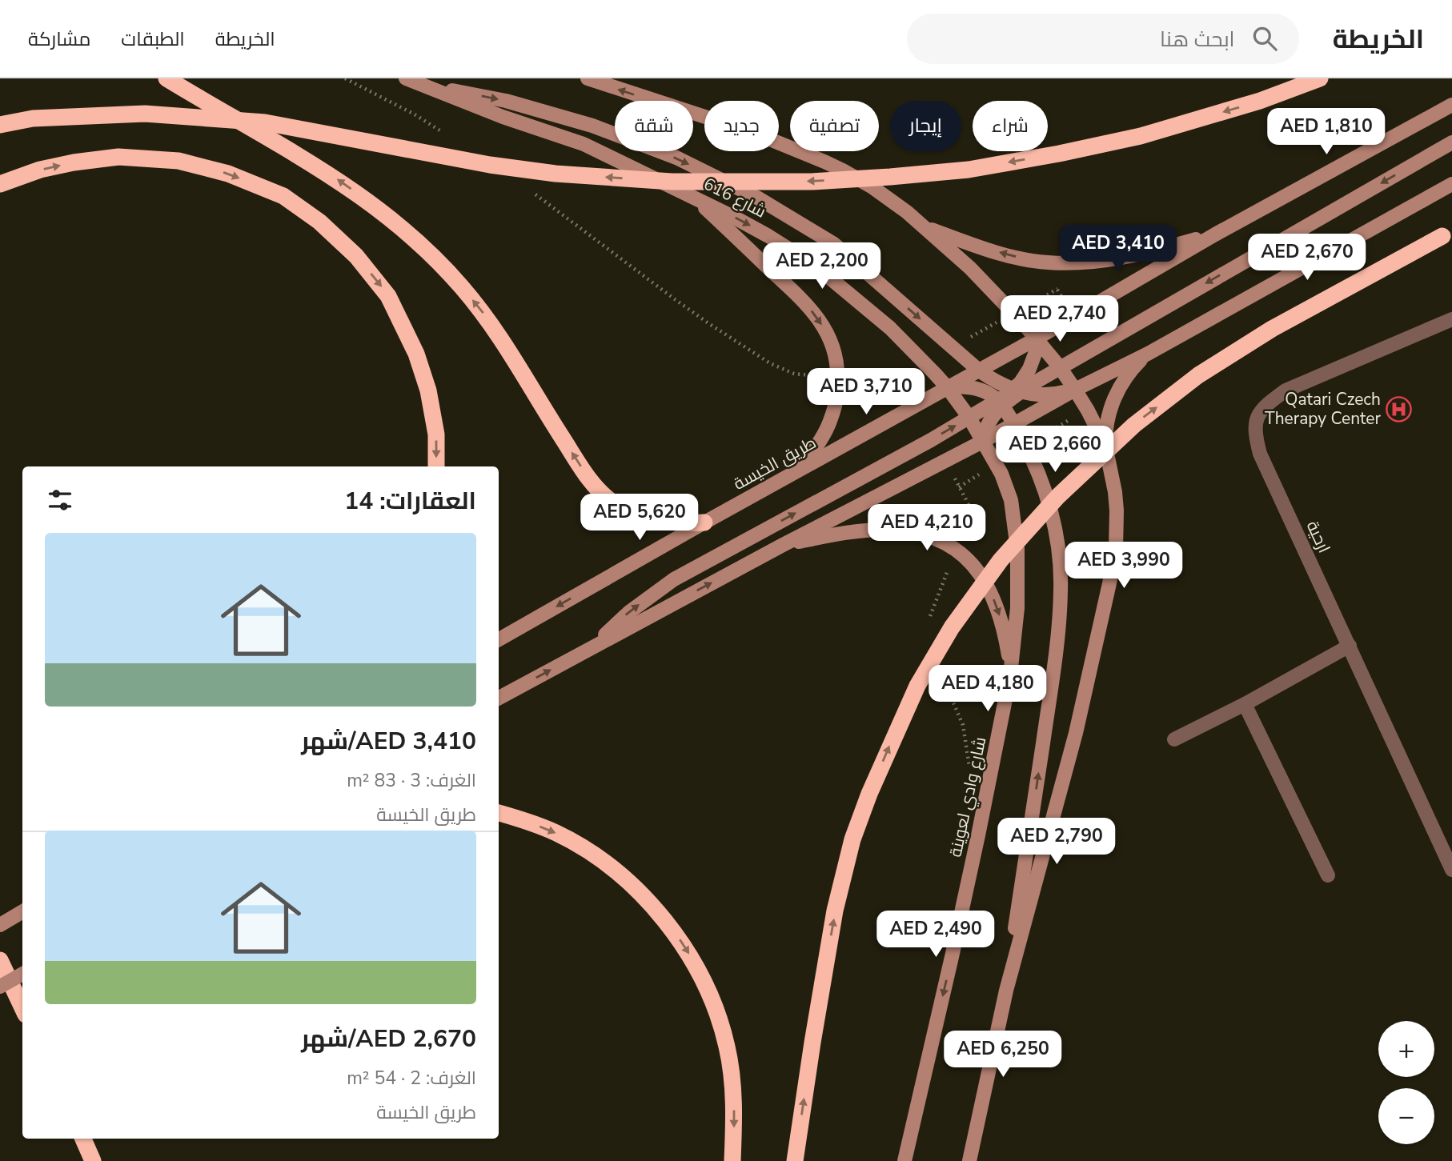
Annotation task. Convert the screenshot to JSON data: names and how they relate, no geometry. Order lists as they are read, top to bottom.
{
  "streets": {
    "main road": ["شارع 616", "طريق الخيسة", "شارع وادي لعوينة"],
    "street": ["ارحية"]
  },
  "crossings": [
    ["شارع 616", "طريق الخيسة"],
    ["شارع 616", "شارع وادي لعوينة"]
  ],
  "places": {
    "hospital": ["Qatari Czech Therapy Center"]
  },
  "page": {
    "header": "الخريطة",
    "search": "ابحث هنا",
    "nav": ["الخريطة", "الطبقات", "مشاركة"],
    "chip": [
      "شراء",
      "إيجار",
      "تصفية",
      "جديد",
      "شقة"
    ],
    "price": [
      "AED 1,810",
      "AED 3,410",
      "AED 2,670",
      "AED 2,200",
      "AED 2,740",
      "AED 3,710",
      "AED 2,660",
      "AED 5,620",
      "AED 4,210",
      "AED 3,990",
      "AED 4,180",
      "AED 2,790",
      "AED 2,490",
      "AED 6,250"
    ],
    "heading": "العقارات: 14",
    "list": [
      {
        "name": "AED 3,410/شهر",
        "note": "الغرف: 3 · 83 m² · طريق الخيسة"
      },
      {
        "name": "AED 2,670/شهر",
        "note": "الغرف: 2 · 54 m² · طريق الخيسة"
      }
    ],
    "map_buttons": ["+", "−"]
  }
}
